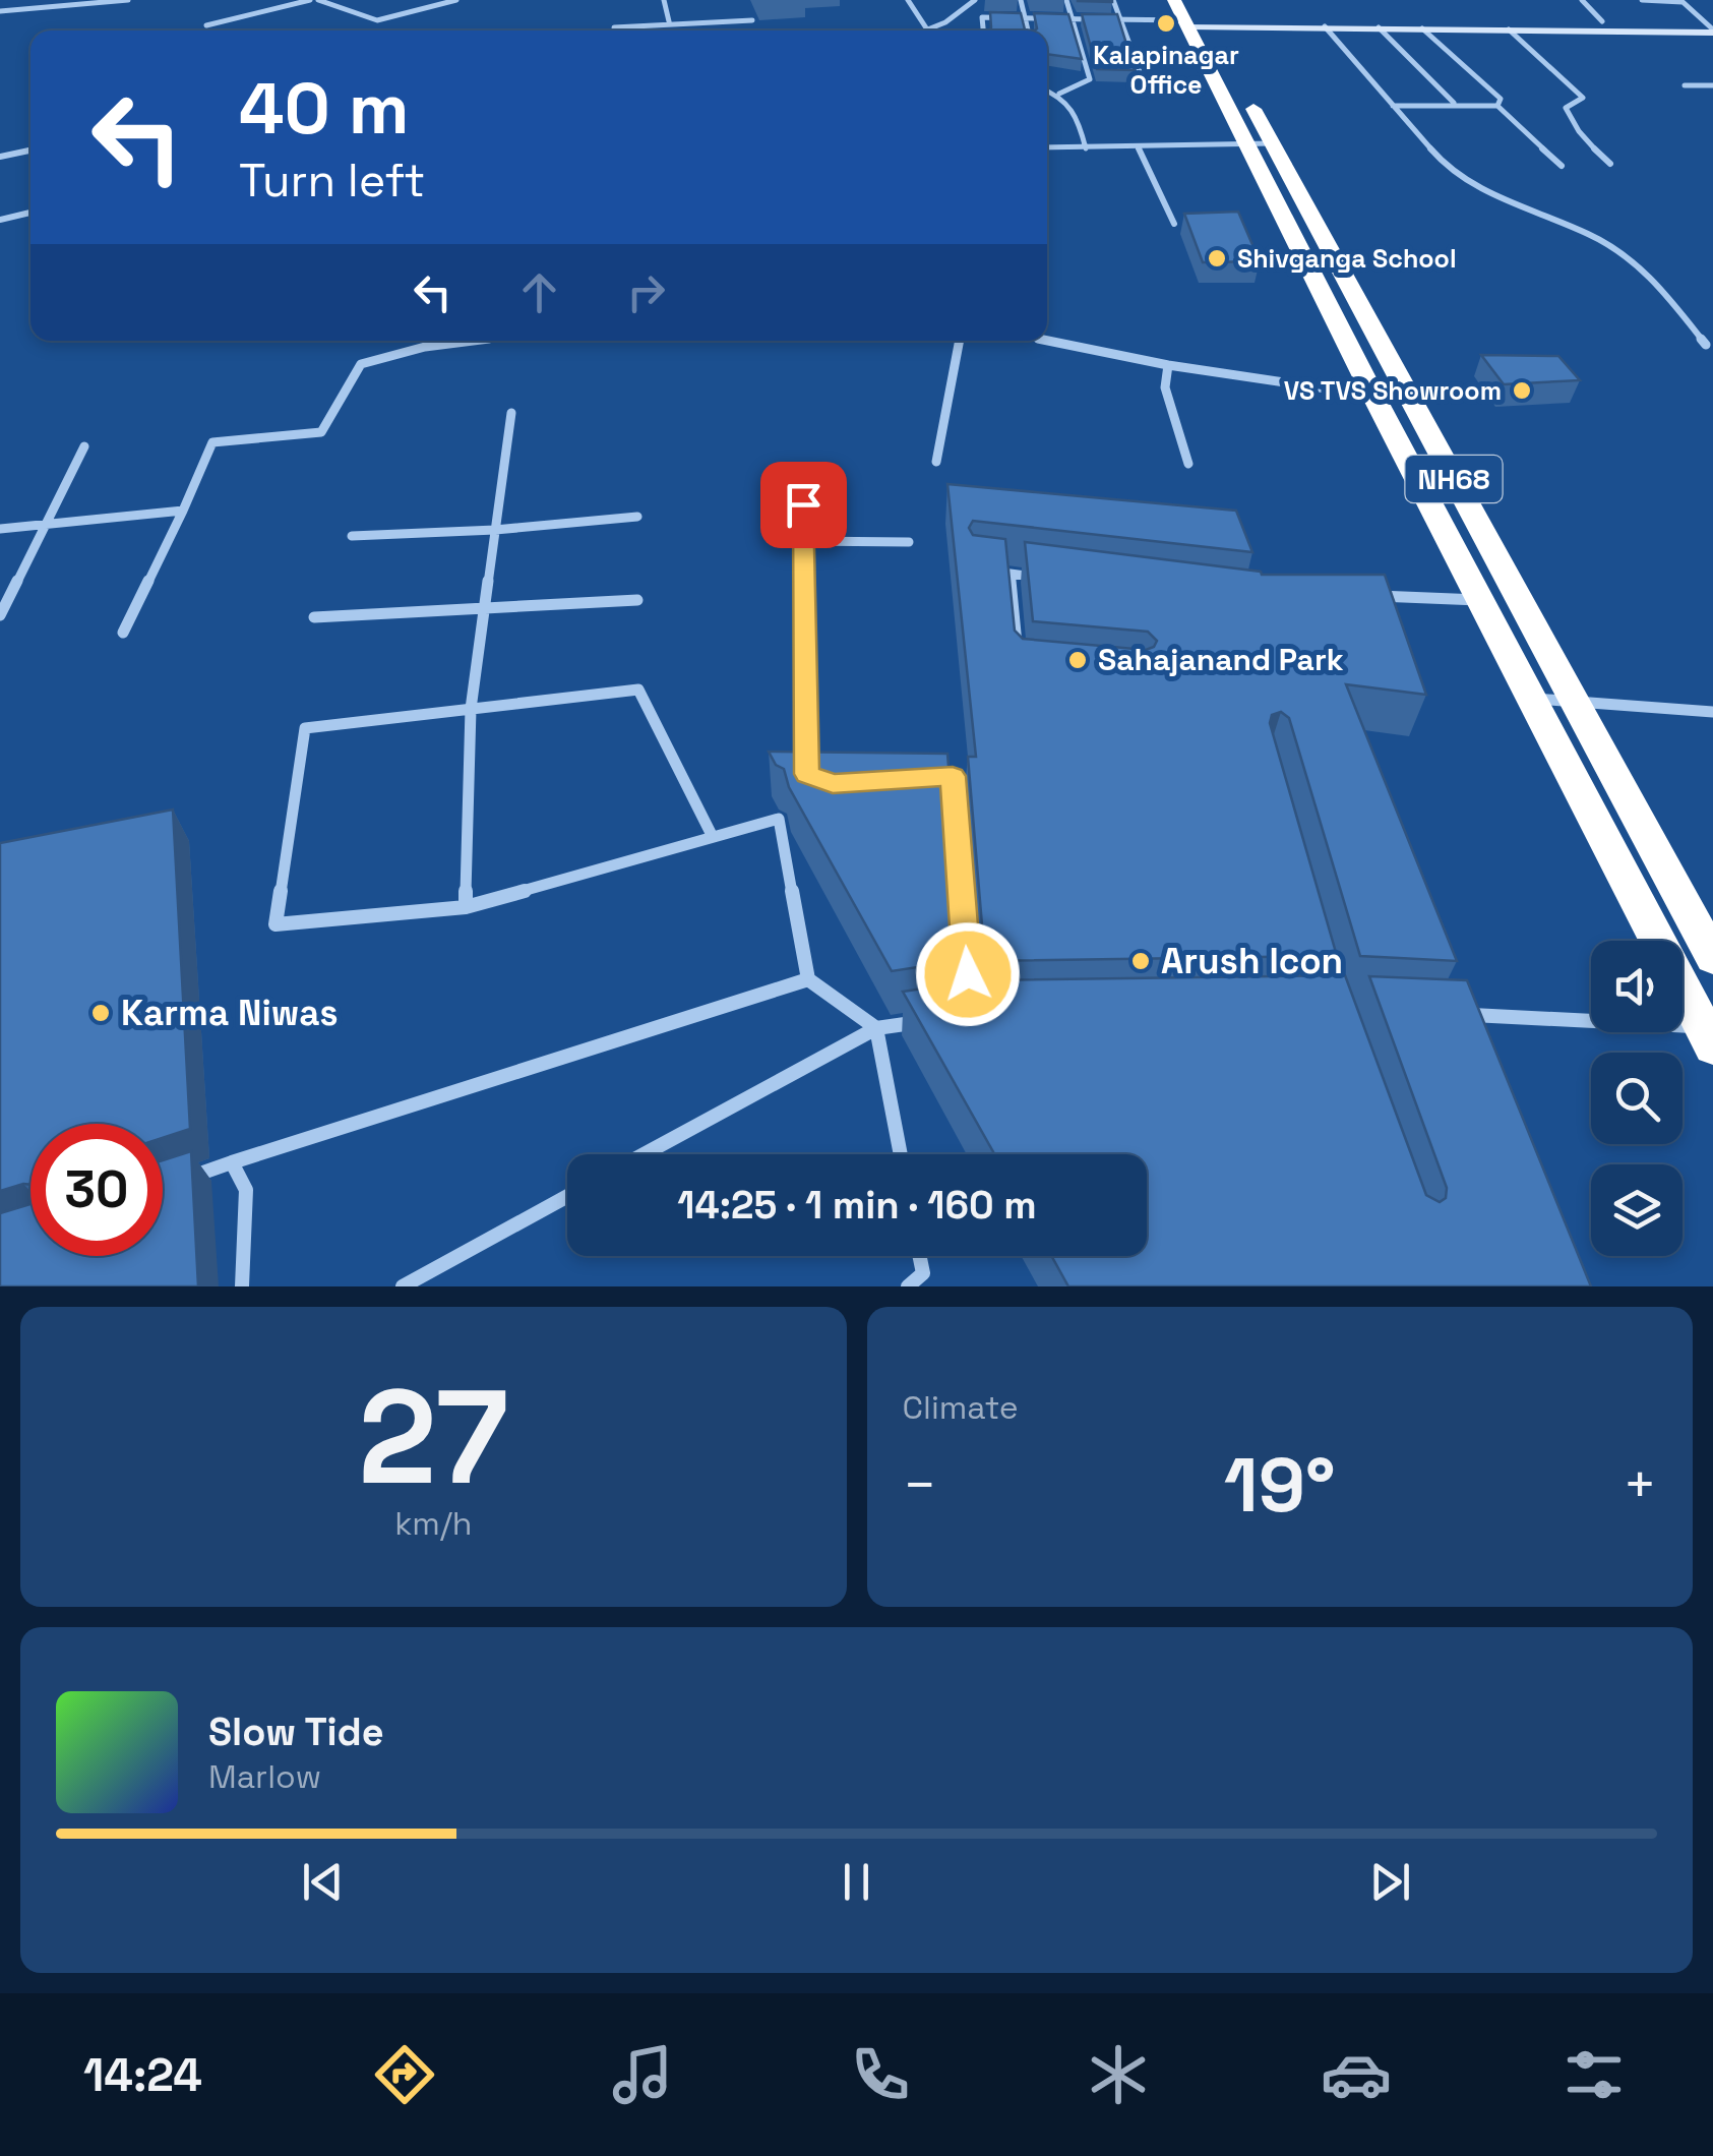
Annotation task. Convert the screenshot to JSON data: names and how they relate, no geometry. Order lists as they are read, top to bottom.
{
  "streets": {
    "highway": ["NH68"]
  },
  "places": [
    "Kalapinagar Office",
    "Shivganga School",
    "VS TVS Showroom",
    "Sahajanand Park",
    "Arush Icon",
    "Karma Niwas"
  ],
  "page": {
    "turn": ["40 m", "Turn left"],
    "limit": "30",
    "trip": "14:25 · 1 min · 160 m",
    "tile": [
      ["27", "km/h"],
      "Climate"
    ],
    "heat": ["−", "19°", "+"],
    "song": ["Slow Tide", "Marlow"],
    "tabs": "14:24"
  }
}
